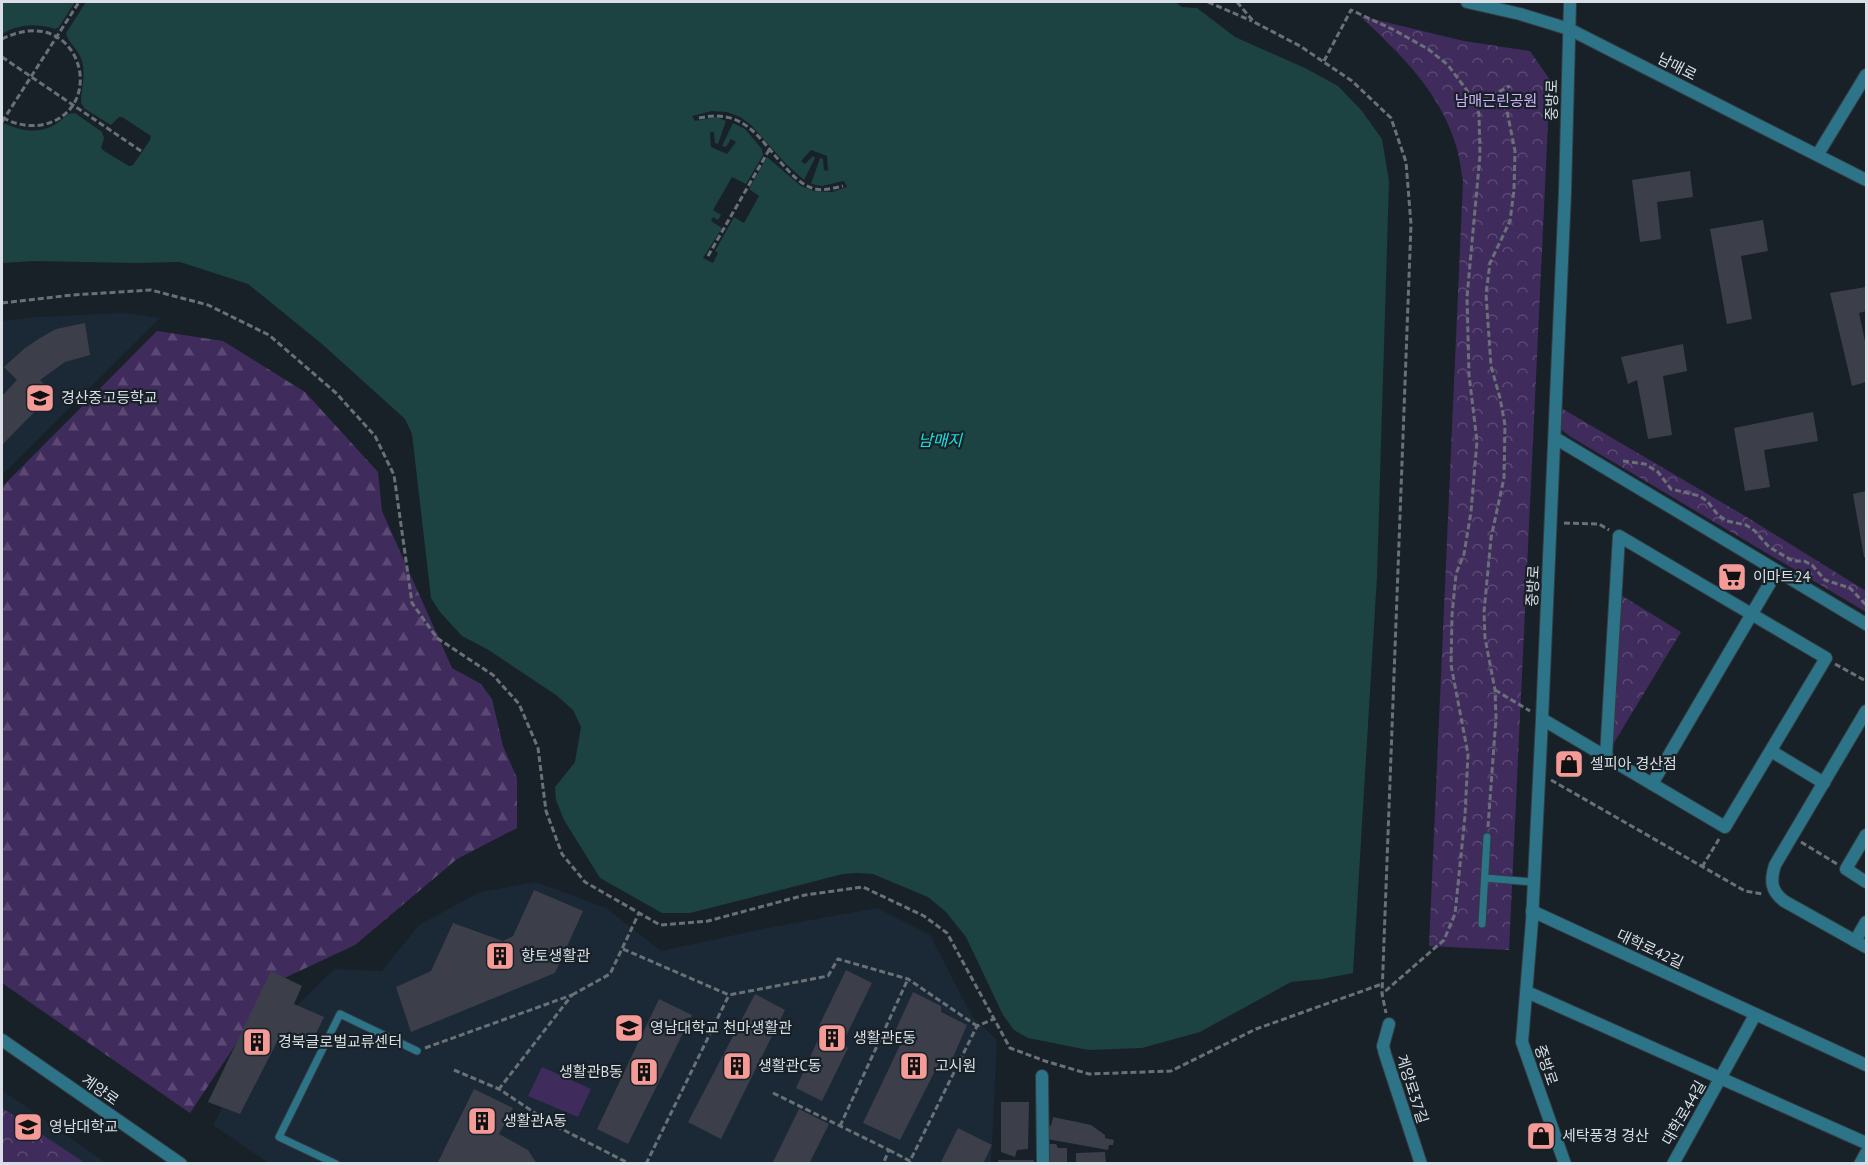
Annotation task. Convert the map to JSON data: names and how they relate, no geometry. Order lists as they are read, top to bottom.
{
  "streets": {
    "street": [
      "남매로",
      "중방로",
      "대학로42길",
      "계양로37길",
      "계양로",
      "대학로44길"
    ]
  },
  "crossings": [
    ["남매로", "중방로"],
    ["중방로", "대학로42길"]
  ],
  "water": ["남매지"],
  "parks": ["남매근린공원"],
  "places": {
    "school or university": ["경산중고등학교", "영남대학교 천마생활관", "영남대학교"],
    "supermarket": ["이마트24"],
    "shop": ["셀피아 경산점", "세탁풍경 경산"],
    "building": [
      "향토생활관",
      "생활관E동",
      "경북글로벌교류센터",
      "생활관C동",
      "고시원",
      "생활관B동",
      "생활관A동"
    ]
  }
}
